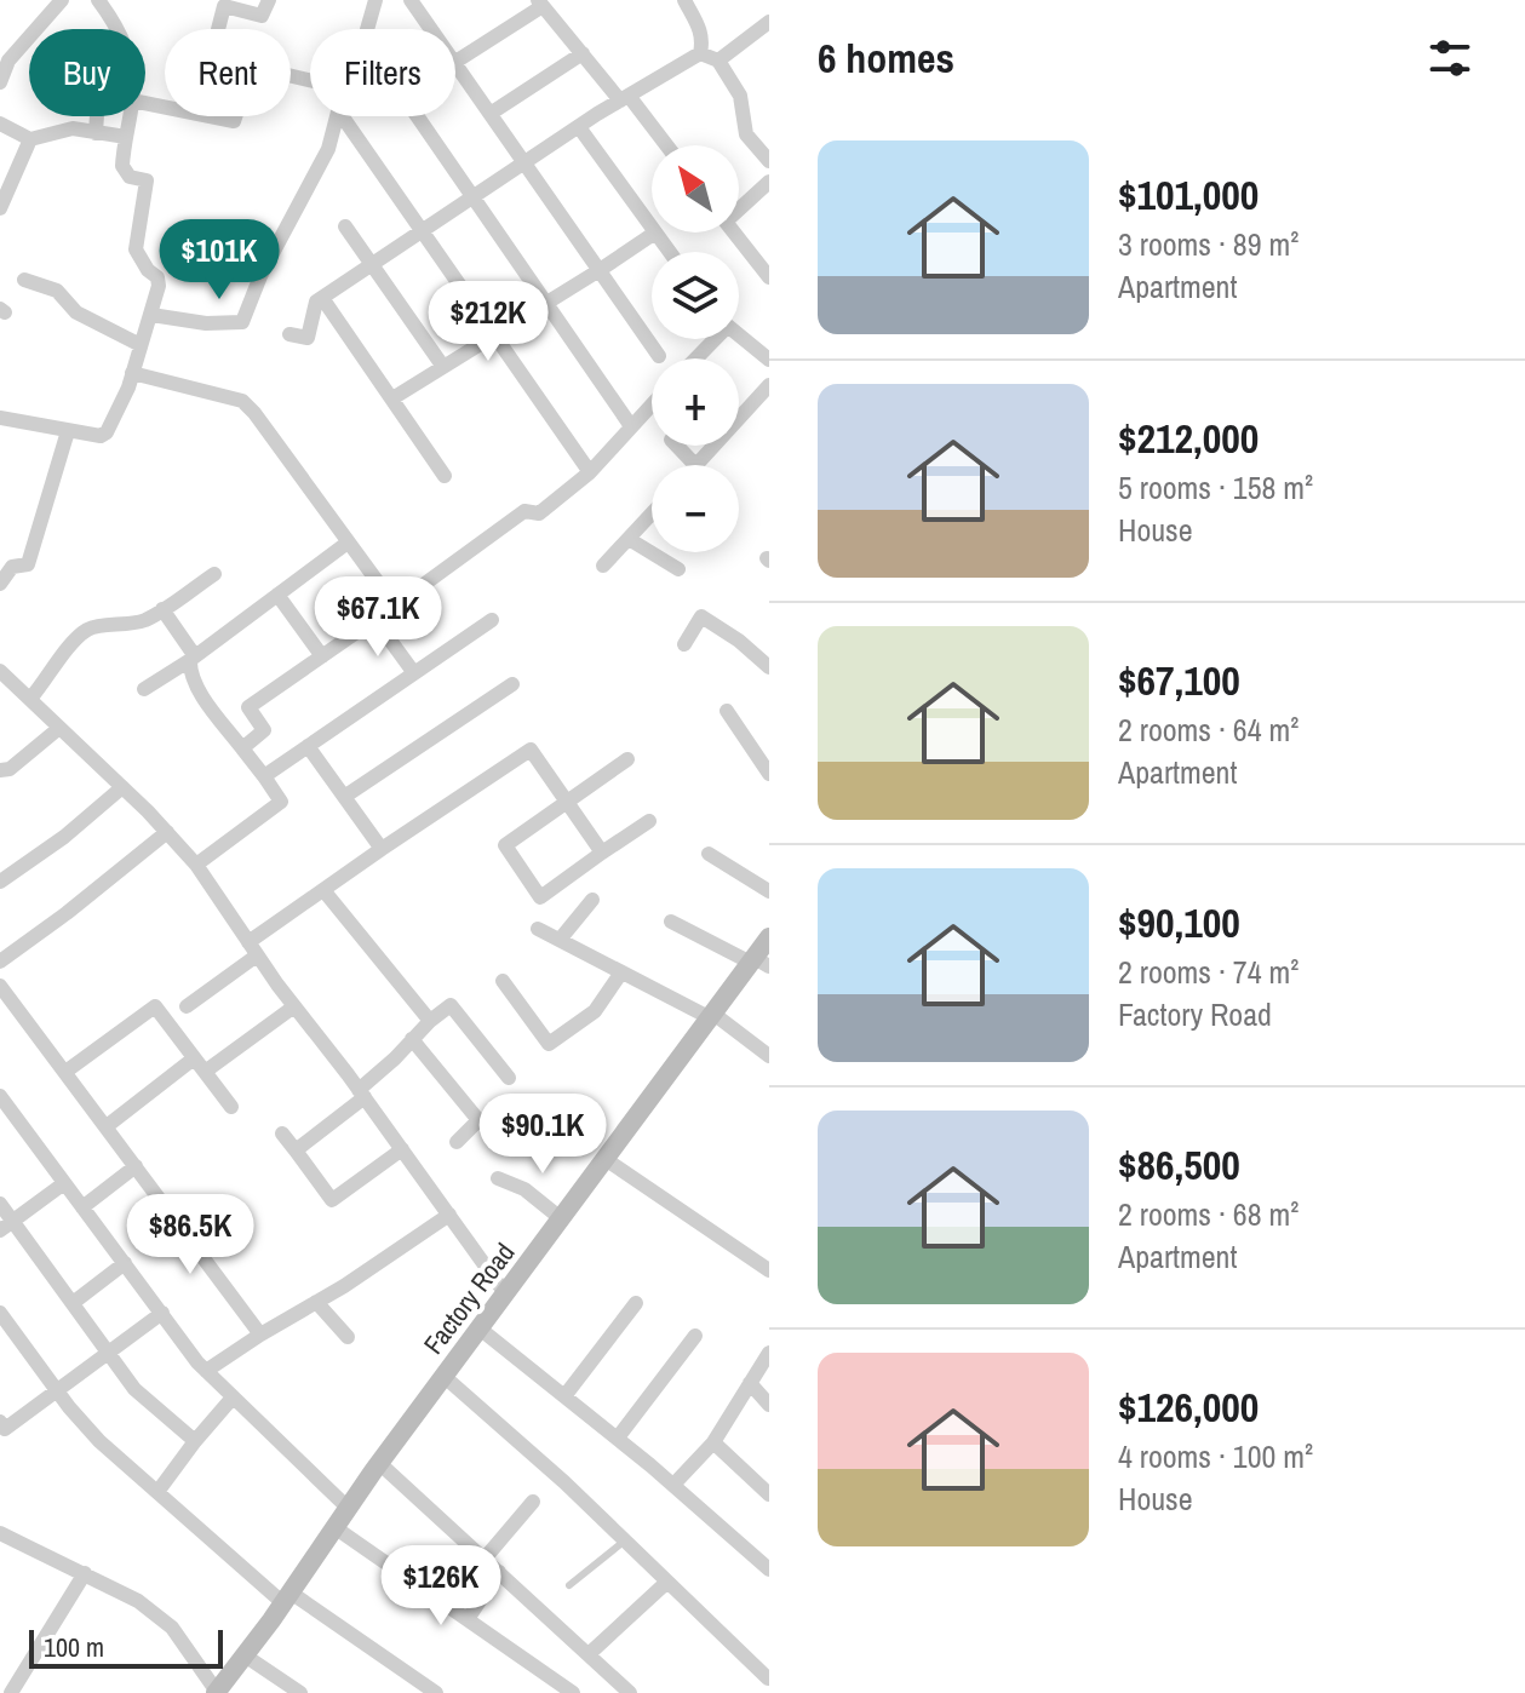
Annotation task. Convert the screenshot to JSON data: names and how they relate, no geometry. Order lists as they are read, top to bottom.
{
  "streets": {
    "main road": ["Factory Road"]
  },
  "scale_bar": "100 m",
  "north": "top left",
  "page": {
    "heading": "6 homes",
    "chip": ["Buy", "Rent", "Filters"],
    "list": [
      {
        "name": "$101,000",
        "note": "3 rooms · 89 m² · Apartment"
      },
      {
        "name": "$212,000",
        "note": "5 rooms · 158 m² · House"
      },
      {
        "name": "$67,100",
        "note": "2 rooms · 64 m² · Apartment"
      },
      {
        "name": "$90,100",
        "note": "2 rooms · 74 m² · Factory Road"
      },
      {
        "name": "$86,500",
        "note": "2 rooms · 68 m² · Apartment"
      },
      {
        "name": "$126,000",
        "note": "4 rooms · 100 m² · House"
      }
    ],
    "map_buttons": ["+", "−"],
    "price": [
      "$101K",
      "$212K",
      "$67.1K",
      "$90.1K",
      "$86.5K",
      "$126K"
    ],
    "scale": "100 m"
  }
}
